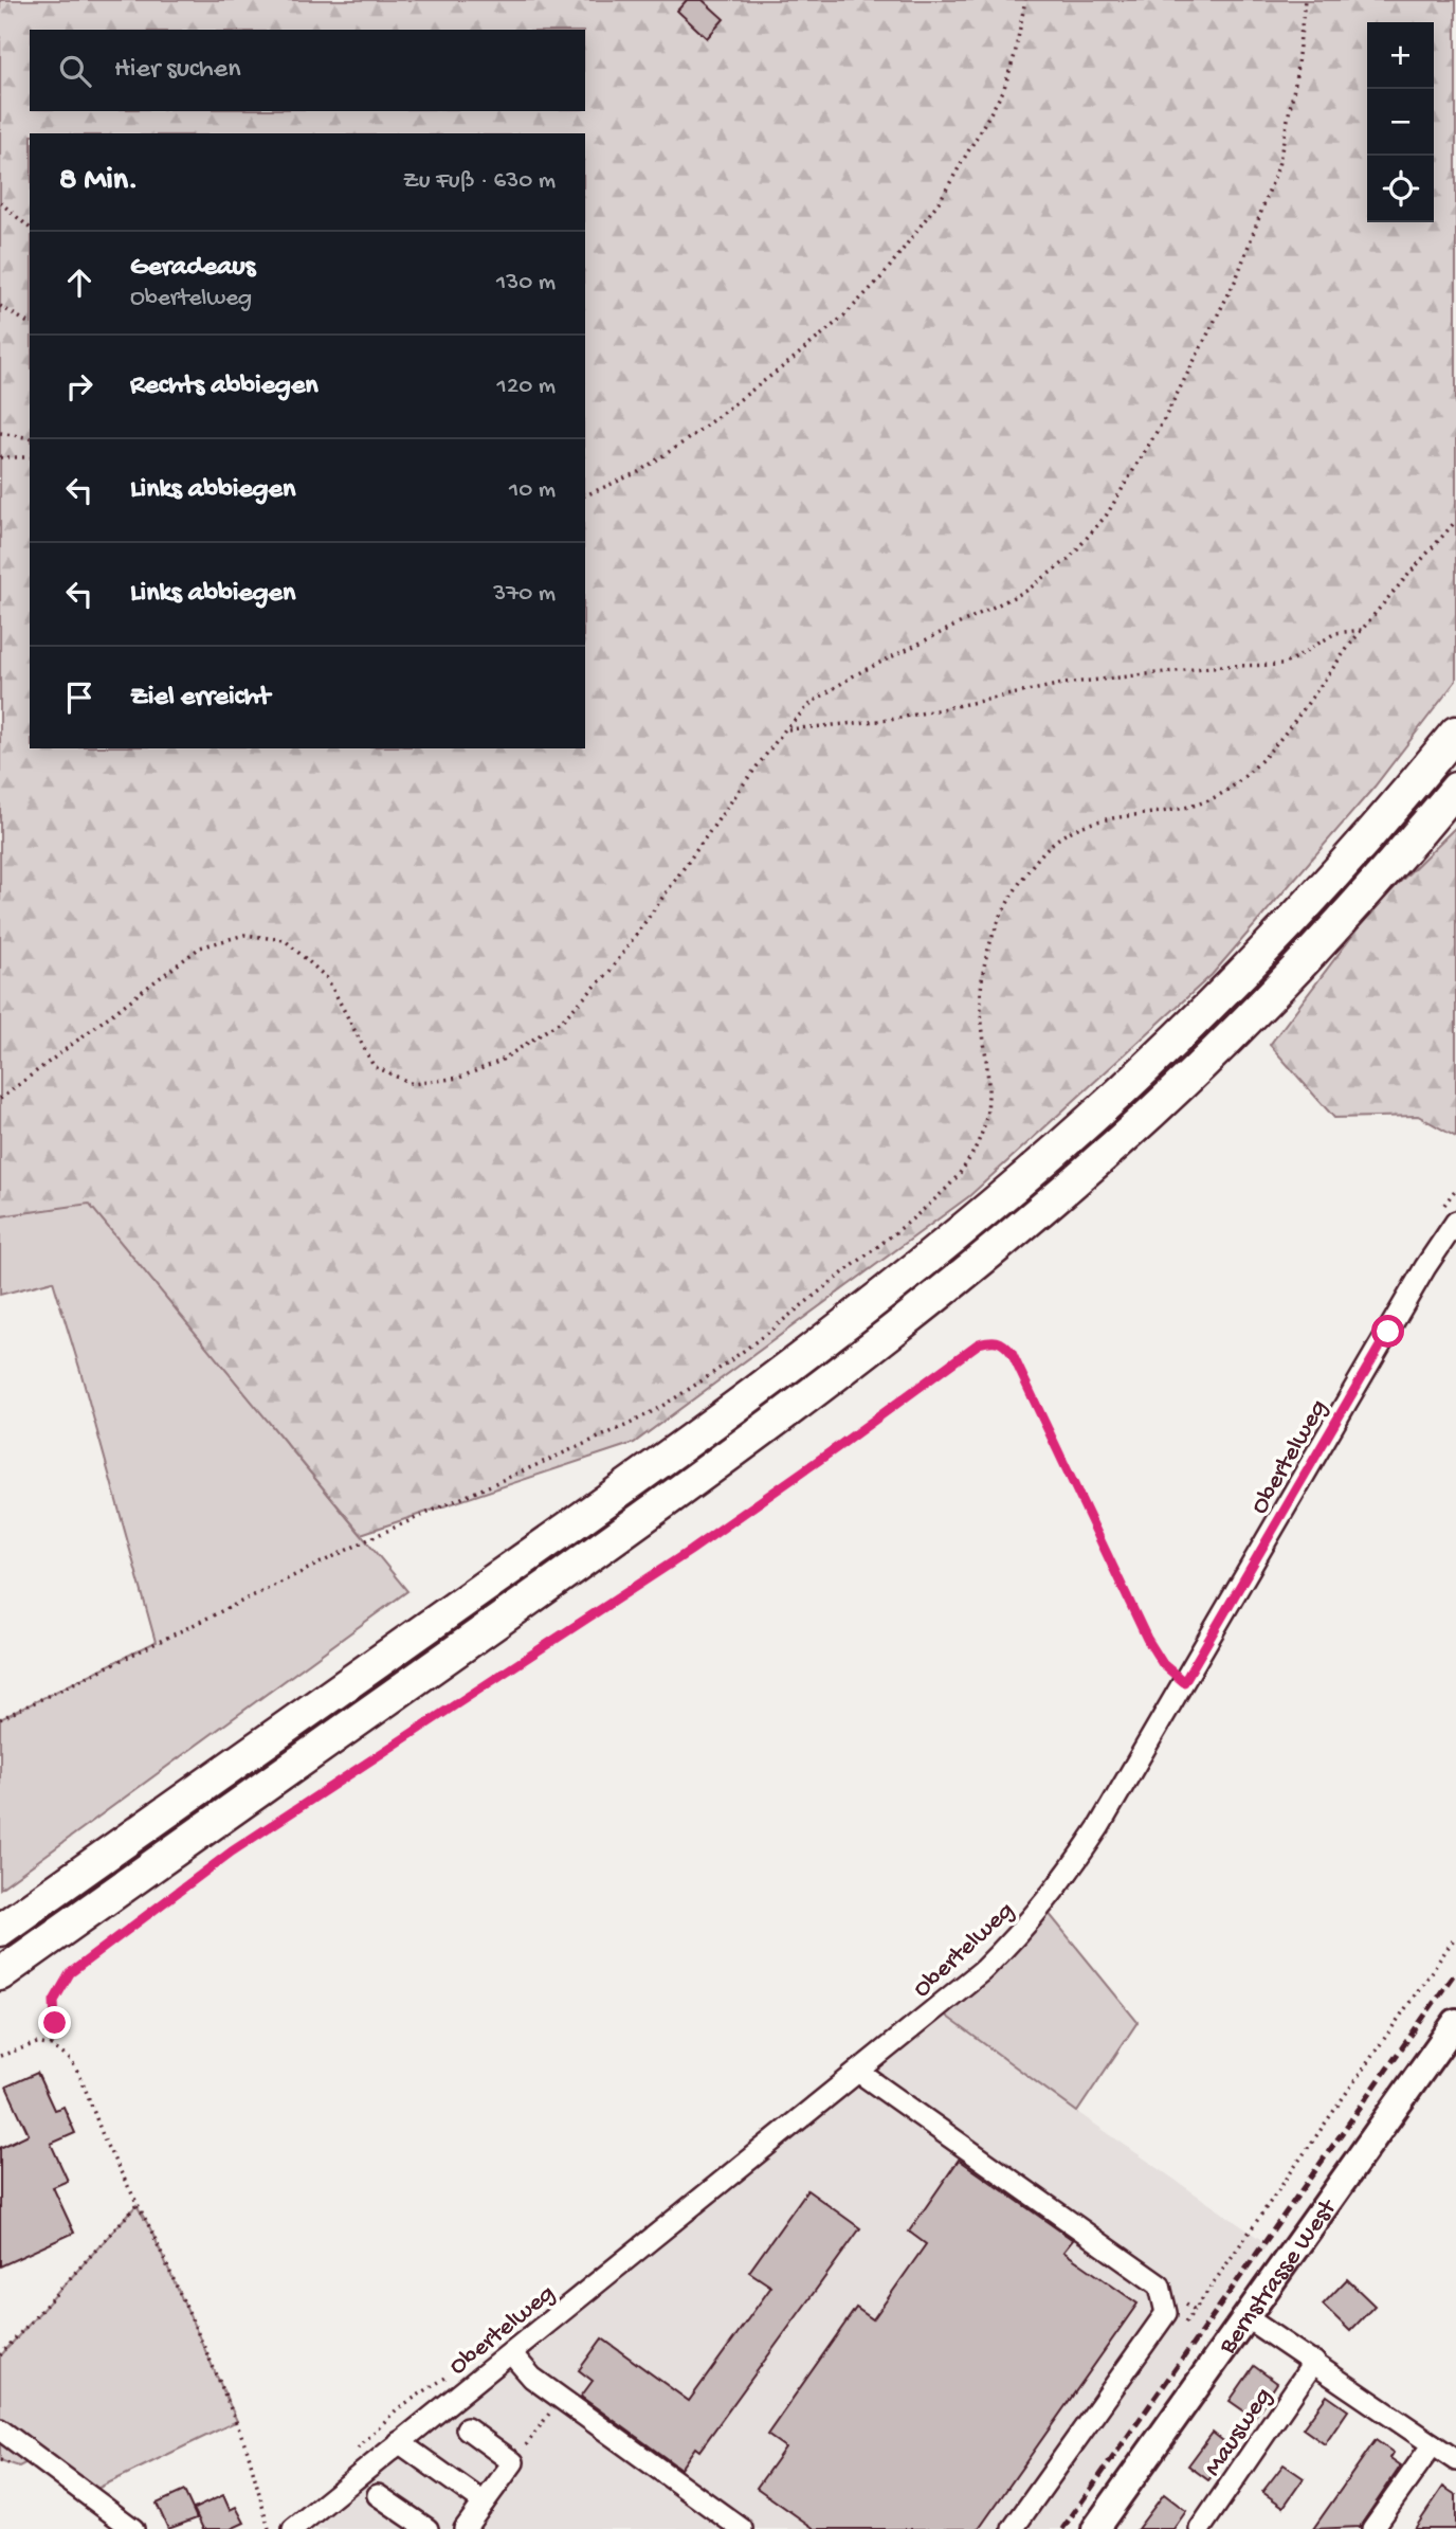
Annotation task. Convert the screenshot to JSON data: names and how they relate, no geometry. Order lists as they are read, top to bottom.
{
  "streets": {
    "main road": ["Bernstrasse West"],
    "street": ["Obertelweg", "Mausweg"]
  },
  "page": {
    "map_buttons": ["+", "−"],
    "search": "Hier suchen",
    "heading": ["8 Min.", "Zu Fuß · 630 m"],
    "list": [
      ["Geradeaus", "Obertelweg", "130 m"],
      ["Rechts abbiegen", "120 m"],
      ["Links abbiegen", "10 m"],
      ["Links abbiegen", "370 m"],
      "Ziel erreicht"
    ]
  }
}
